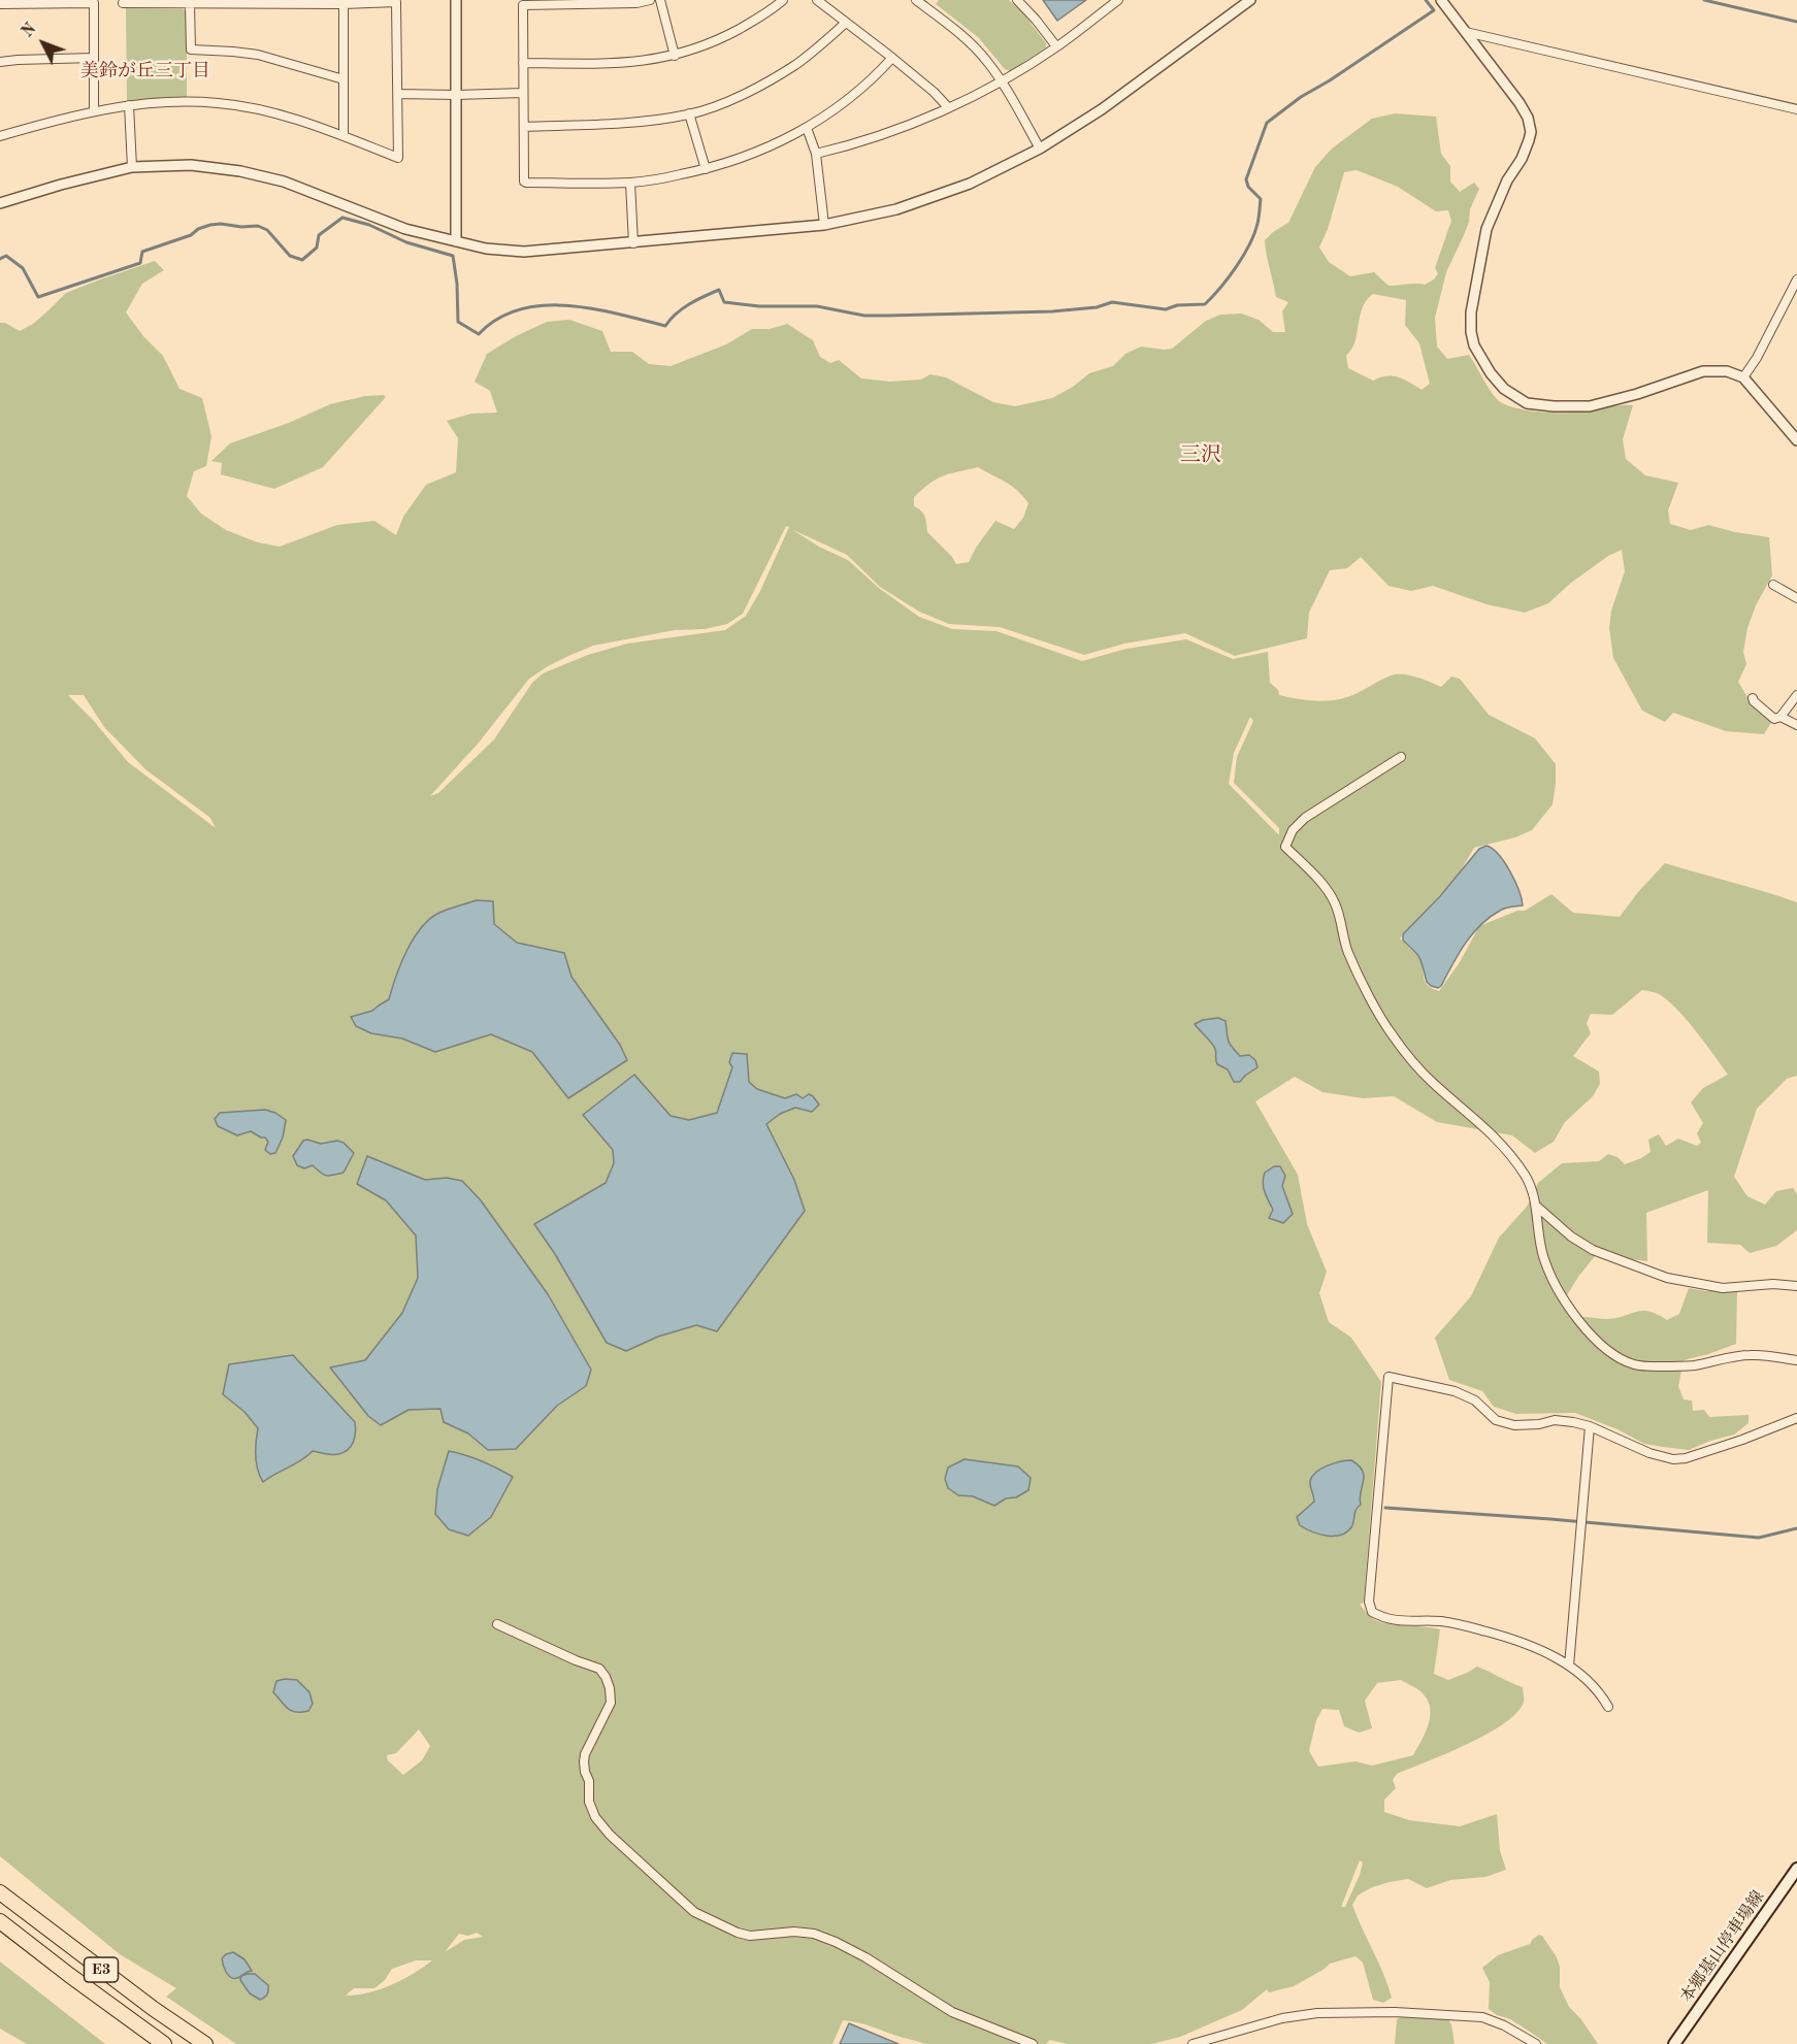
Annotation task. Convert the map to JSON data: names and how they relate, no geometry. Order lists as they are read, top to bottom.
{
  "streets": {
    "highway": ["E3"],
    "main road": ["本郷基山停車場線"]
  },
  "districts": ["美鈴が丘三丁目", "三沢"],
  "north": "top left"
}
